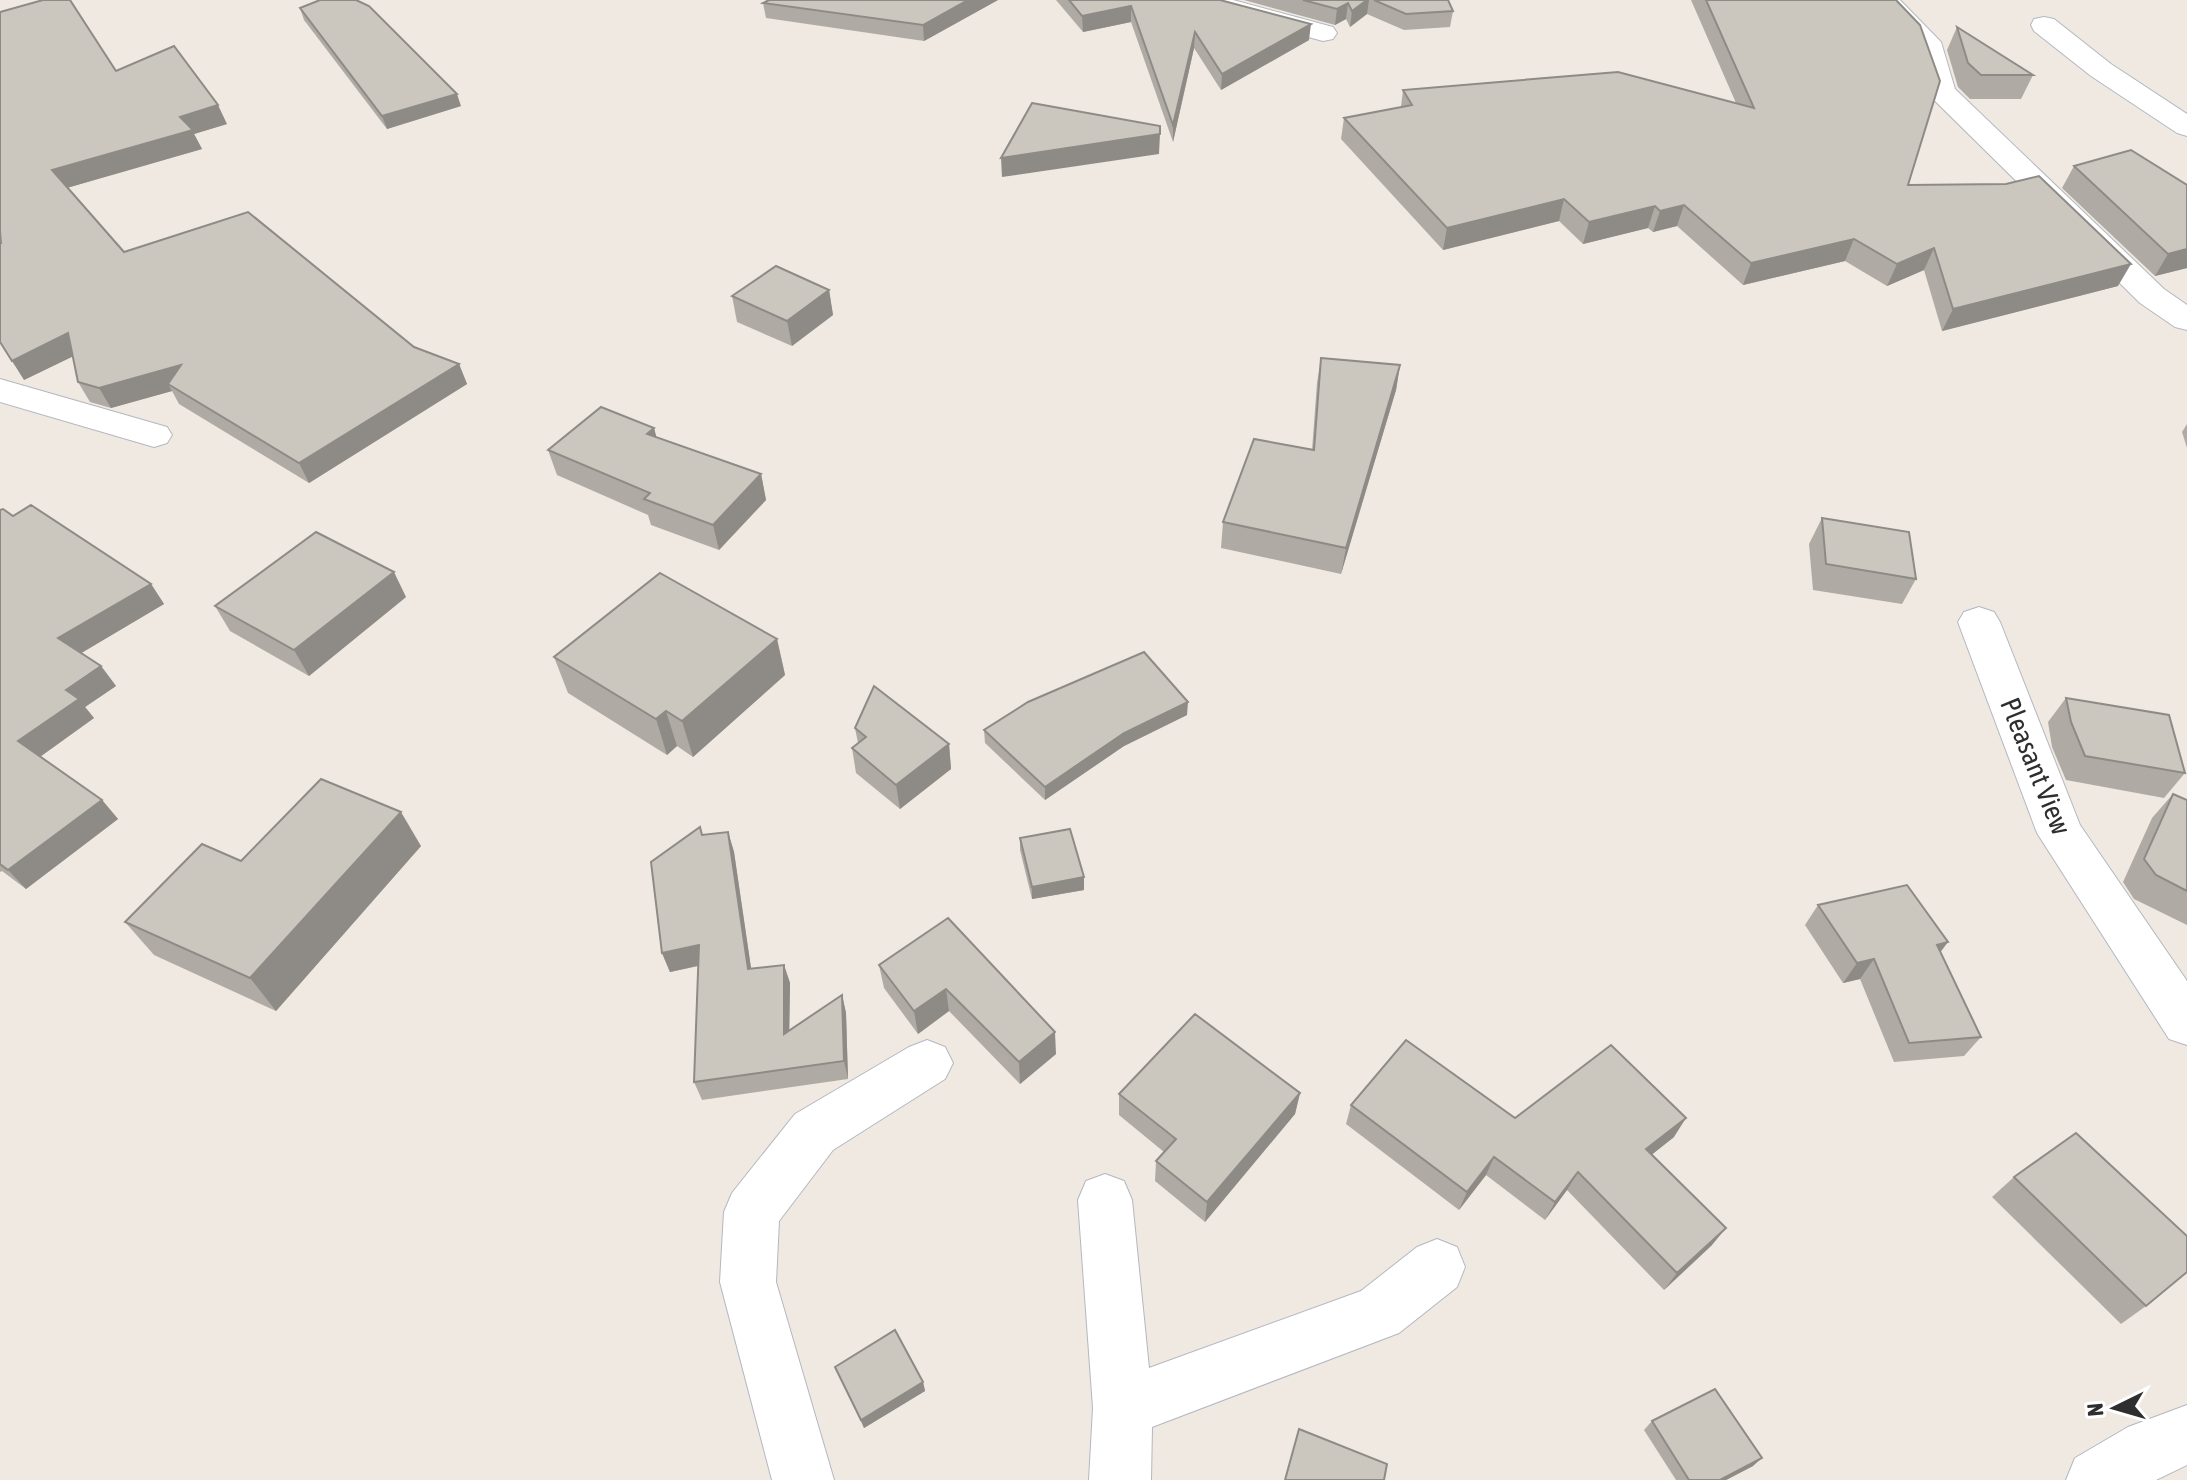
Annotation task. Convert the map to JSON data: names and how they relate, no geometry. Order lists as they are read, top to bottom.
{
  "streets": {
    "street": ["Pleasant View"]
  },
  "north": "left"
}
